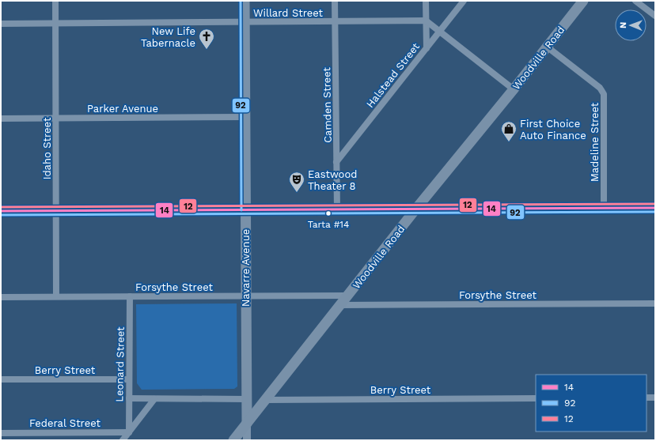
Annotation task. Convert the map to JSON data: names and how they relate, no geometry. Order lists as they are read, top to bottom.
{
  "streets": {
    "main road": ["Woodville Road", "Navarre Avenue"],
    "street": [
      "Willard Street",
      "Halstead Street",
      "Camden Street",
      "Parker Avenue",
      "Madeline Street",
      "Idaho Street",
      "Forsythe Street",
      "Leonard Street",
      "Berry Street",
      "Federal Street"
    ]
  },
  "crossings": [
    ["Willard Street", "Camden Street"],
    ["Willard Street", "Idaho Street"],
    ["Willard Street", "Navarre Avenue"],
    ["Woodville Road", "Madeline Street"],
    ["Woodville Road", "Navarre Avenue"],
    ["Woodville Road", "Forsythe Street"],
    ["Woodville Road", "Berry Street"],
    ["Halstead Street", "Camden Street"],
    ["Parker Avenue", "Idaho Street"],
    ["Parker Avenue", "Navarre Avenue"],
    ["Idaho Street", "Forsythe Street"],
    ["Navarre Avenue", "Forsythe Street"],
    ["Forsythe Street", "Leonard Street"],
    ["Leonard Street", "Berry Street"],
    ["Leonard Street", "Federal Street"]
  ],
  "places": {
    "church": ["New Life Tabernacle"],
    "shop": ["First Choice Auto Finance"],
    "theatre": ["Eastwood Theater 8"],
    "other": ["Tarta #14"]
  },
  "lines": ["transit line 92", "transit line 12", "transit line 14"],
  "legend": ["14", "92", "12"],
  "north": "left"
}
